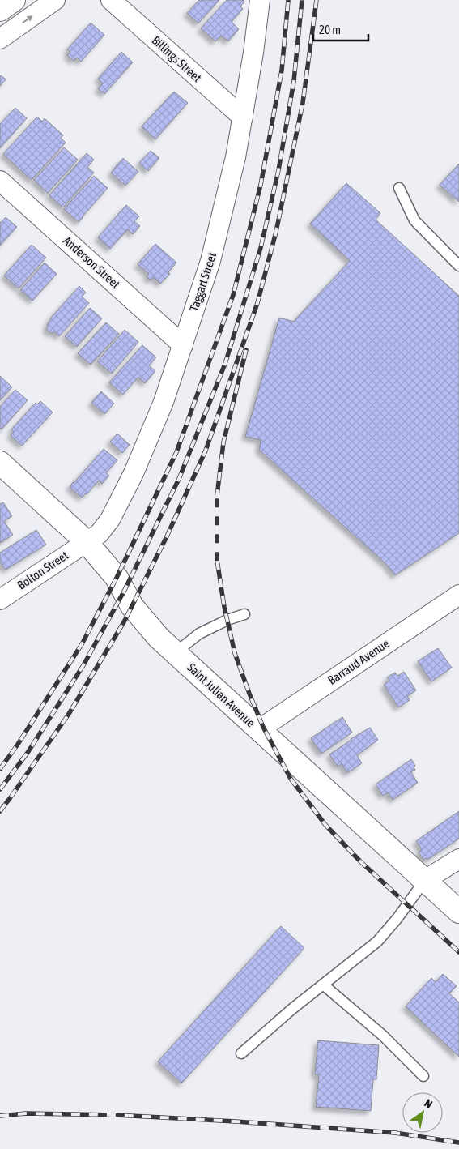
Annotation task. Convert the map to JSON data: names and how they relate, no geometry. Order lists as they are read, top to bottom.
{
  "streets": {
    "main road": ["Saint Julian Avenue"],
    "street": [
      "Billings Street",
      "Anderson Street",
      "Taggart Street",
      "Bolton Street",
      "Barraud Avenue"
    ]
  },
  "crossings": [
    ["Billings Street", "Taggart Street"],
    ["Anderson Street", "Taggart Street"],
    ["Taggart Street", "Bolton Street"],
    ["Taggart Street", "Saint Julian Avenue"],
    ["Bolton Street", "Saint Julian Avenue"],
    ["Barraud Avenue", "Saint Julian Avenue"]
  ],
  "scale_bar": "20 m",
  "north": "top right"
}
